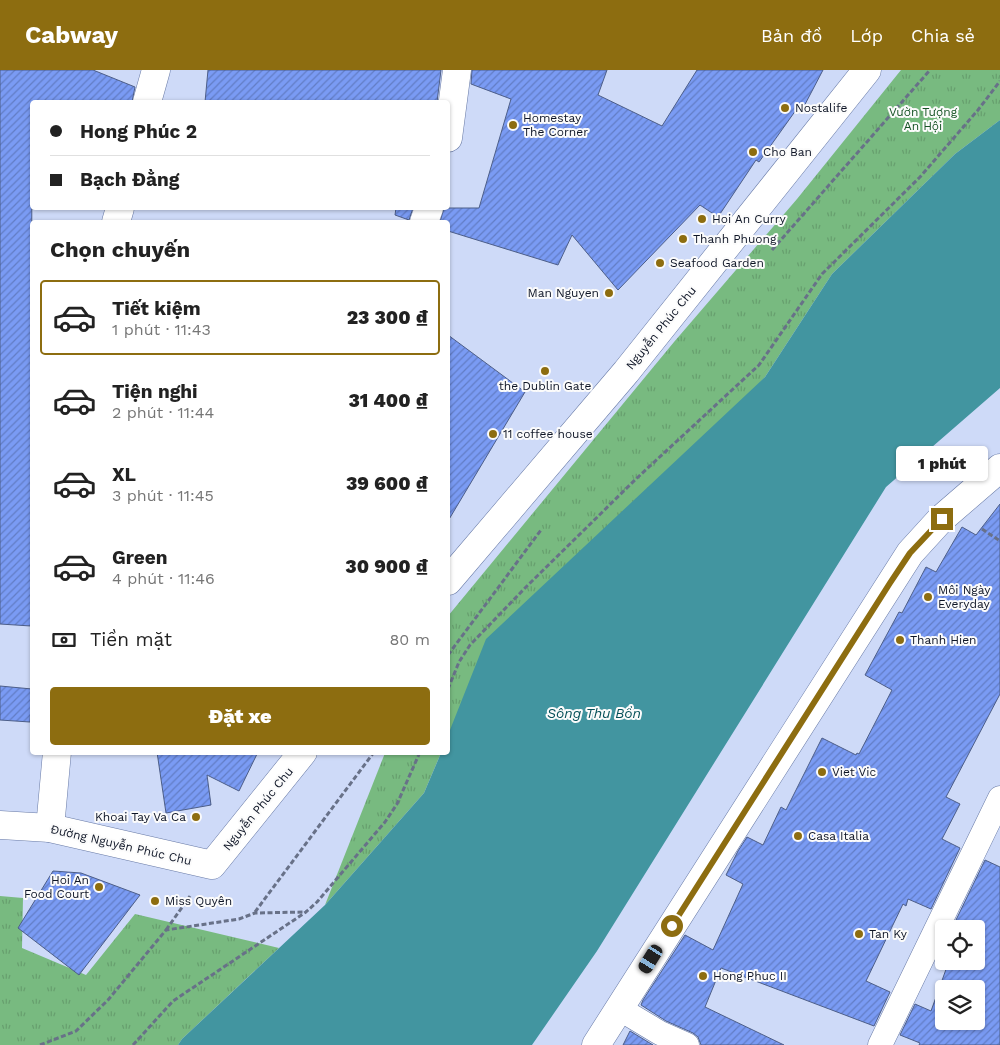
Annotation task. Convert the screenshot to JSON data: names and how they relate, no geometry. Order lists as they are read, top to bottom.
{
  "streets": {
    "street": ["Nguyễn Phúc Chu", "Đường Nguyễn Phúc Chu"]
  },
  "crossings": [
    ["Nguyễn Phúc Chu", "Đường Nguyễn Phúc Chu"]
  ],
  "water": ["Sông Thu Bồn"],
  "parks": ["Vườn Tượng An Hội"],
  "places": [
    "Nostalife",
    "Homestay The Corner",
    "Cho Ban",
    "Hoi An Curry",
    "Thanh Phuong",
    "Seafood Garden",
    "Man Nguyen",
    "the Dublin Gate",
    "11 coffee house",
    "Môi Ngày Everyday",
    "Thanh Hien",
    "Viet Vic",
    "Khoai Tay Va Ca",
    "Casa Italia",
    "Hoi An Food Court",
    "Miss Quyên",
    "Tan Ky",
    "Hong Phuc II"
  ],
  "page": {
    "header": "Cabway",
    "nav": ["Bản đồ", "Lớp", "Chia sẻ"],
    "banner": ["Hong Phúc 2", "Bạch Đằng"],
    "heading": "Chọn chuyến",
    "list": [
      {
        "name": "Tiết kiệm",
        "note": "1 phút · 11:43",
        "value": "23 300 ₫"
      },
      {
        "name": "Tiện nghi",
        "note": "2 phút · 11:44",
        "value": "31 400 ₫"
      },
      {
        "name": "XL",
        "note": "3 phút · 11:45",
        "value": "39 600 ₫"
      },
      {
        "name": "Green",
        "note": "4 phút · 11:46",
        "value": "30 900 ₫"
      }
    ],
    "bubble": "1 phút",
    "pay": ["Tiền mặt", "80 m"],
    "buttons": "Đặt xe"
  }
}
